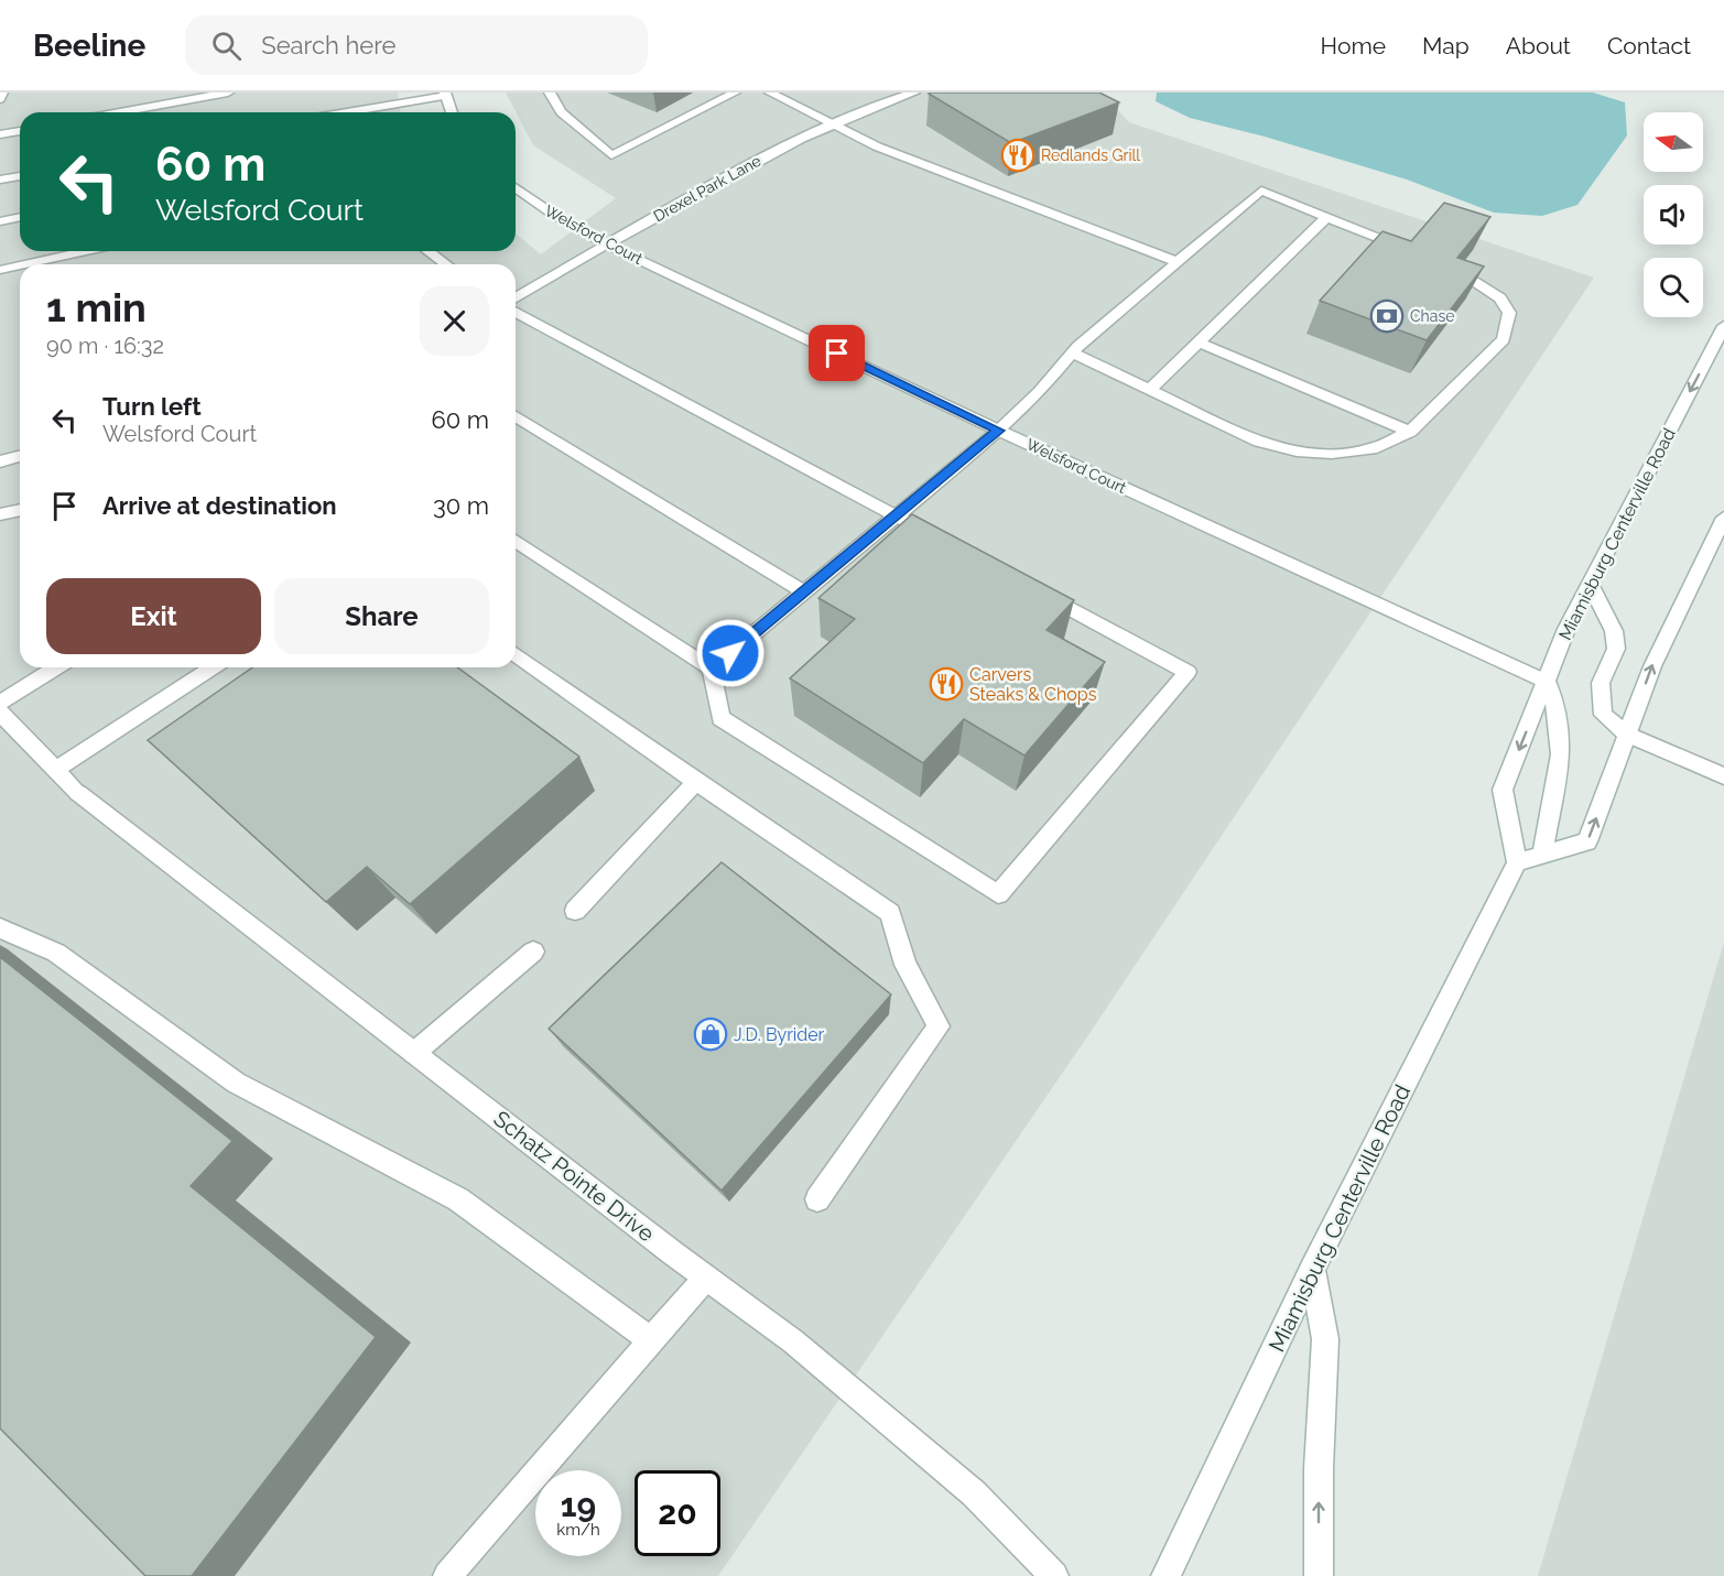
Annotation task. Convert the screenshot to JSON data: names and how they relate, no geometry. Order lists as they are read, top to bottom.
{
  "streets": {
    "street": [
      "Drexel Park Lane",
      "Welsford Court",
      "Miamisburg Centerville Road",
      "Schatz Pointe Drive"
    ]
  },
  "crossings": [
    ["Drexel Park Lane", "Welsford Court"],
    ["Welsford Court", "Miamisburg Centerville Road"]
  ],
  "places": {
    "restaurant": ["Redlands Grill", "Carvers Steaks & Chops"],
    "bank": ["Chase"],
    "shop": ["J.D. Byrider"]
  },
  "north": "left",
  "page": {
    "header": "Beeline",
    "search": "Search here",
    "nav": [
      "Home",
      "Map",
      "About",
      "Contact"
    ],
    "turn": ["60 m", "Welsford Court"],
    "heading": ["1 min", "90 m · 16:32"],
    "list": [
      {
        "name": "Turn left",
        "note": "Welsford Court",
        "value": "60 m"
      },
      {
        "name": "Arrive at destination",
        "value": "30 m"
      }
    ],
    "buttons": ["Exit", "Share"],
    "speed": "19 km/h",
    "limit": "20"
  }
}
